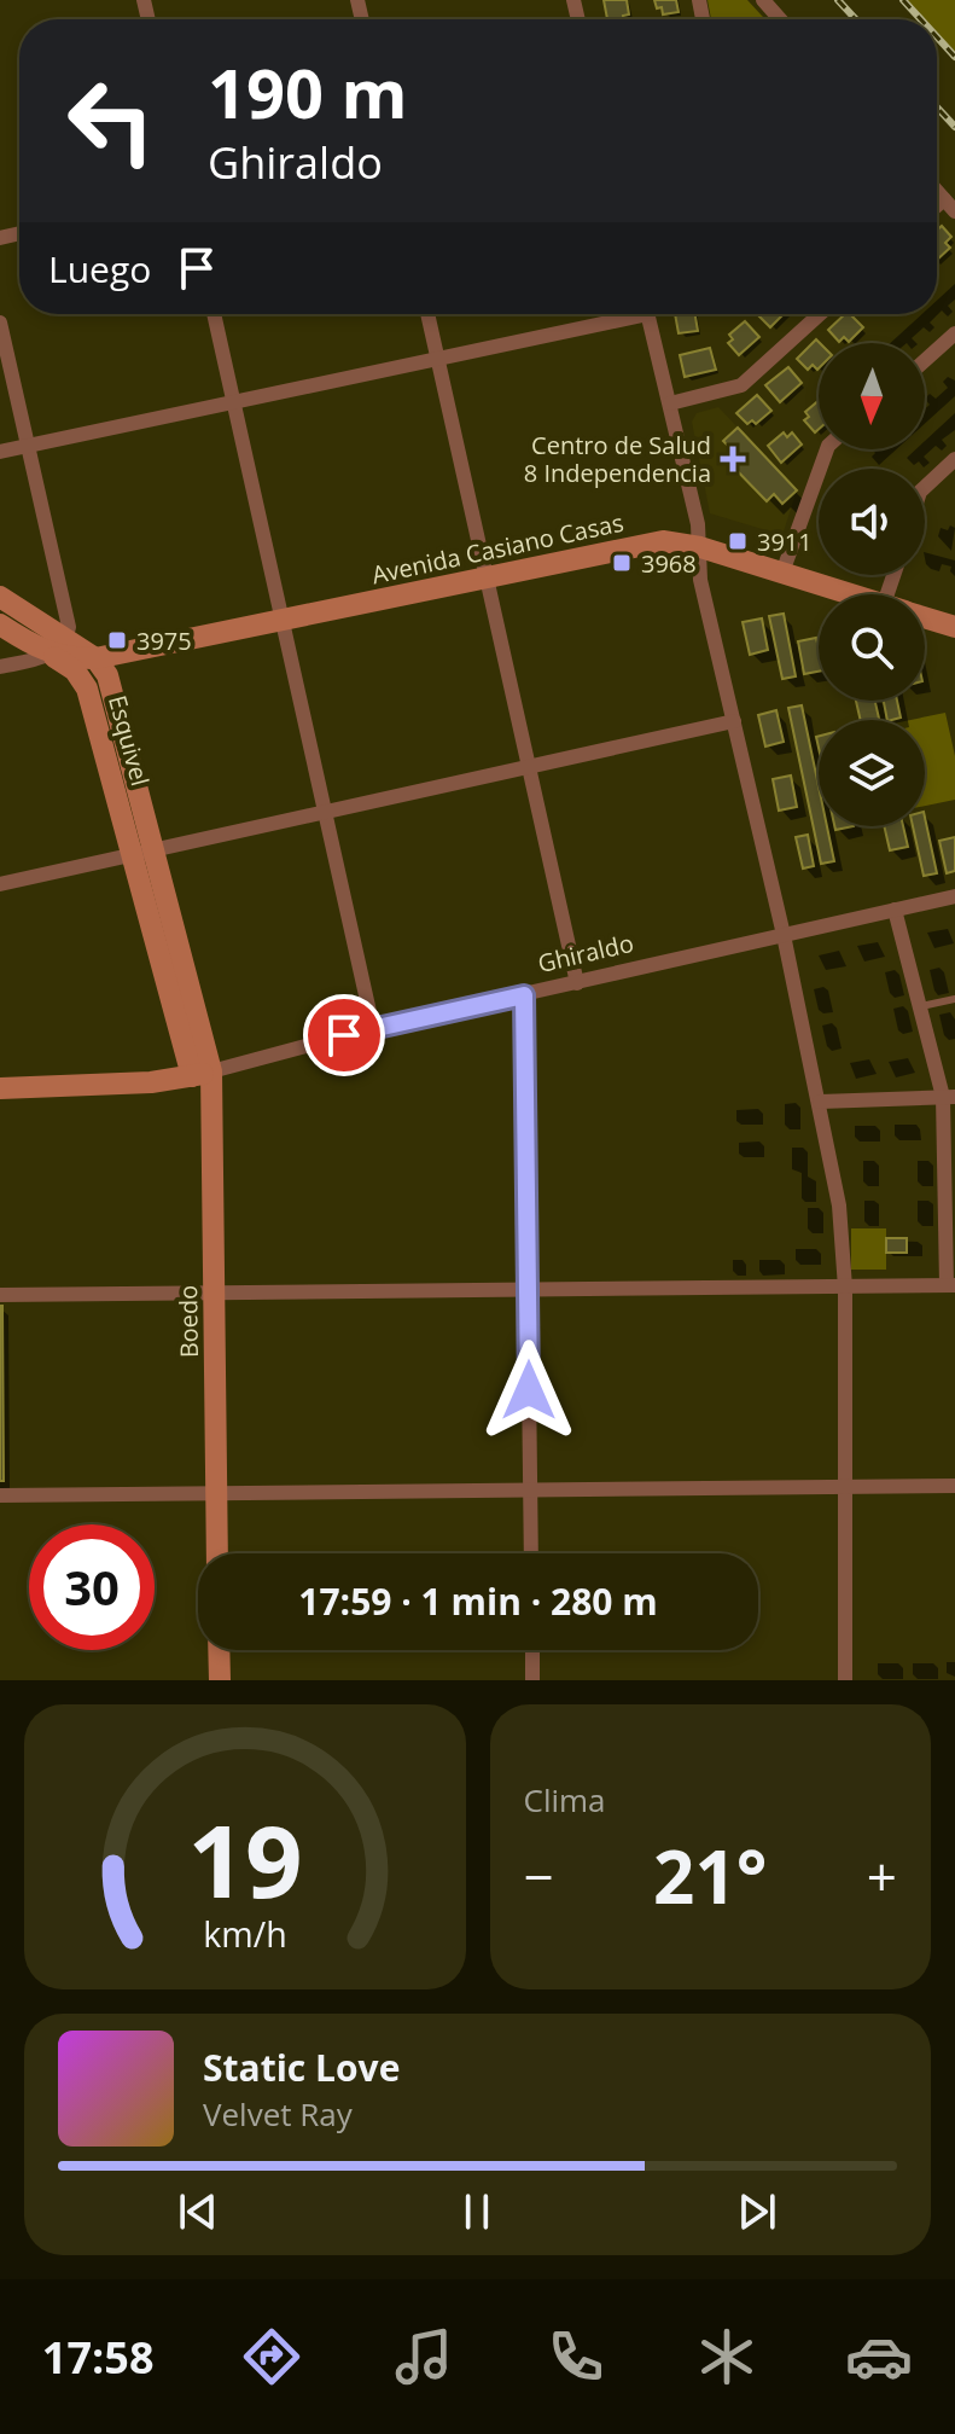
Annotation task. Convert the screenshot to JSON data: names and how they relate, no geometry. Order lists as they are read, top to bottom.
{
  "streets": {
    "street": [
      "Avenida Casiano Casas",
      "Esquivel",
      "Ghiraldo",
      "Boedo"
    ]
  },
  "crossings": [
    ["Avenida Casiano Casas", "Esquivel"],
    ["Esquivel", "Ghiraldo"],
    ["Esquivel", "Boedo"],
    ["Ghiraldo", "Boedo"]
  ],
  "places": {
    "health": ["Centro de Salud 8 Independencia"],
    "transit": ["3911", "3968", "3975"]
  },
  "north": "bottom",
  "page": {
    "turn": ["190 m", "Ghiraldo"],
    "then": "Luego",
    "limit": "30",
    "trip": "17:59 · 1 min · 280 m",
    "tile": "Clima",
    "heat": ["−", "21°", "+"],
    "song": ["Static Love", "Velvet Ray"],
    "tabs": "17:58",
    "gauge": ["19", "km/h"]
  }
}
